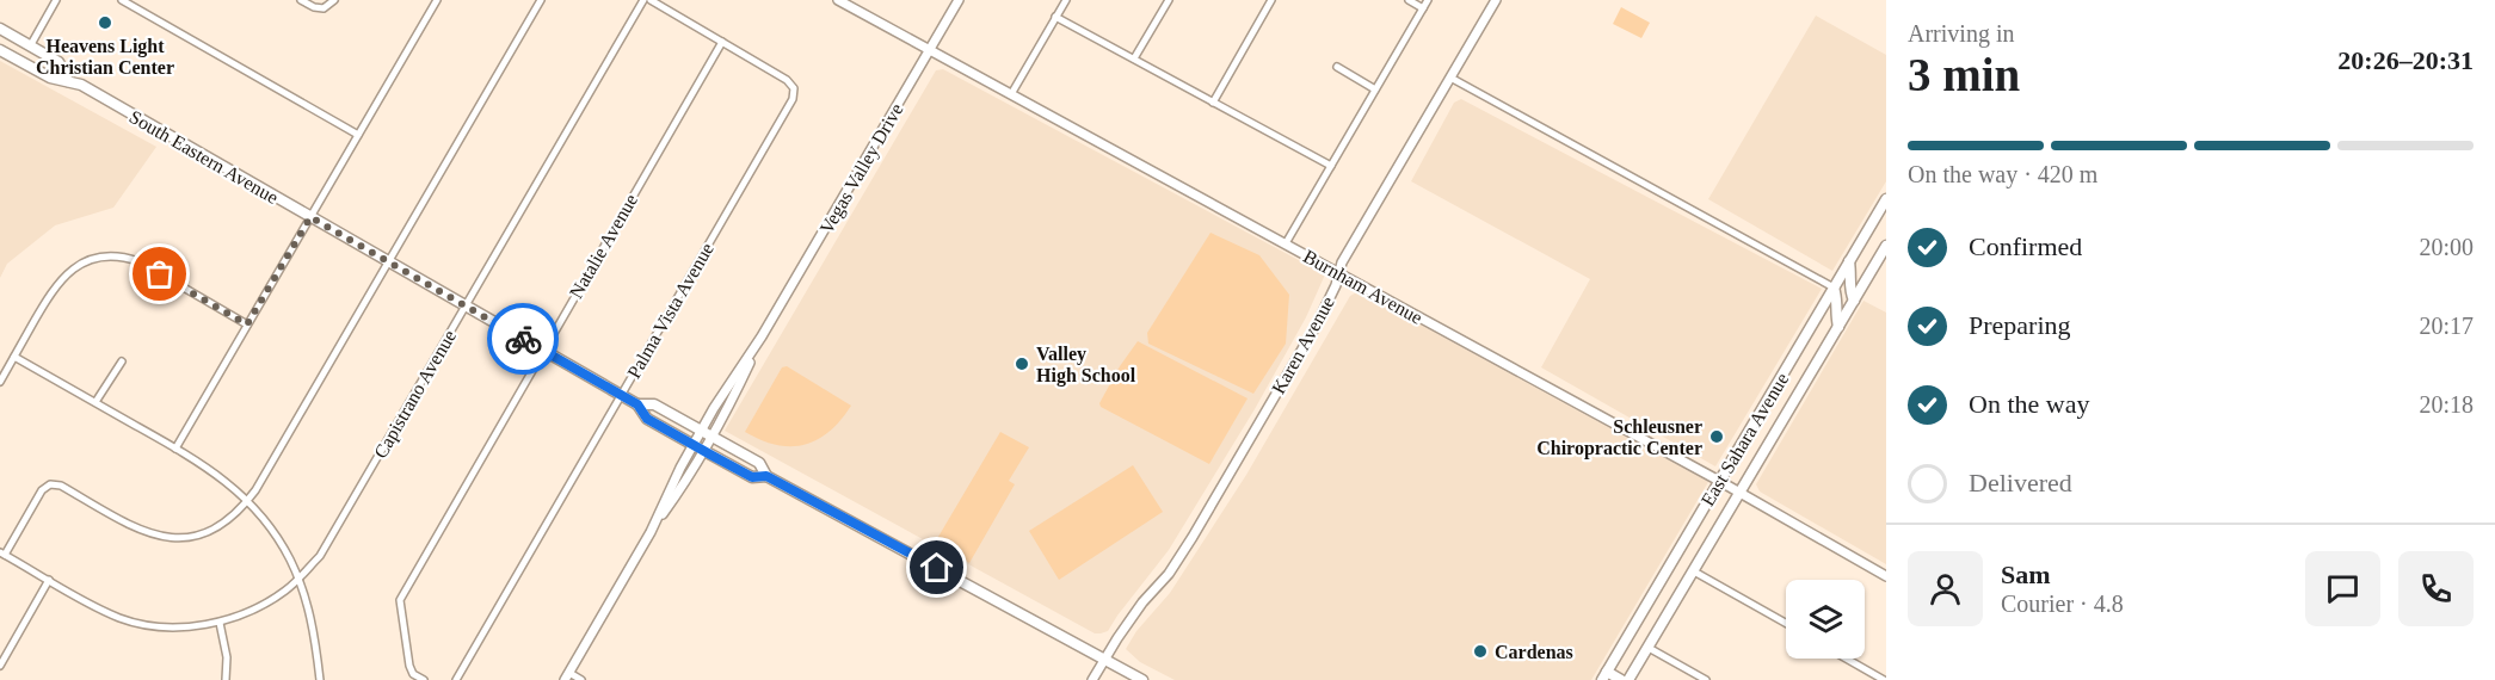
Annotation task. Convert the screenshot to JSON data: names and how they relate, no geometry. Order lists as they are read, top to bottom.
{
  "streets": {
    "main road": ["South Eastern Avenue", "East Sahara Avenue"],
    "street": [
      "Vegas Valley Drive",
      "Natalie Avenue",
      "Burnham Avenue",
      "Palma Vista Avenue",
      "Karen Avenue",
      "Capistrano Avenue"
    ]
  },
  "crossings": [
    ["South Eastern Avenue", "Vegas Valley Drive"],
    ["South Eastern Avenue", "Natalie Avenue"],
    ["South Eastern Avenue", "Palma Vista Avenue"],
    ["South Eastern Avenue", "Karen Avenue"],
    ["South Eastern Avenue", "Capistrano Avenue"],
    ["Vegas Valley Drive", "Burnham Avenue"],
    ["Natalie Avenue", "Palma Vista Avenue"],
    ["Burnham Avenue", "Karen Avenue"],
    ["Burnham Avenue", "East Sahara Avenue"]
  ],
  "places": [
    "Heavens Light Christian Center",
    "Valley High School",
    "Schleusner Chiropractic Center",
    "Cardenas"
  ],
  "page": {
    "heading": ["3 min", "Arriving in", "20:26–20:31"],
    "panel": ["Sam", "Courier · 4.8"],
    "bar": "On the way · 420 m",
    "list": [
      ["Confirmed", "20:00"],
      ["Preparing", "20:17"],
      ["On the way", "20:18"],
      "Delivered"
    ]
  }
}
